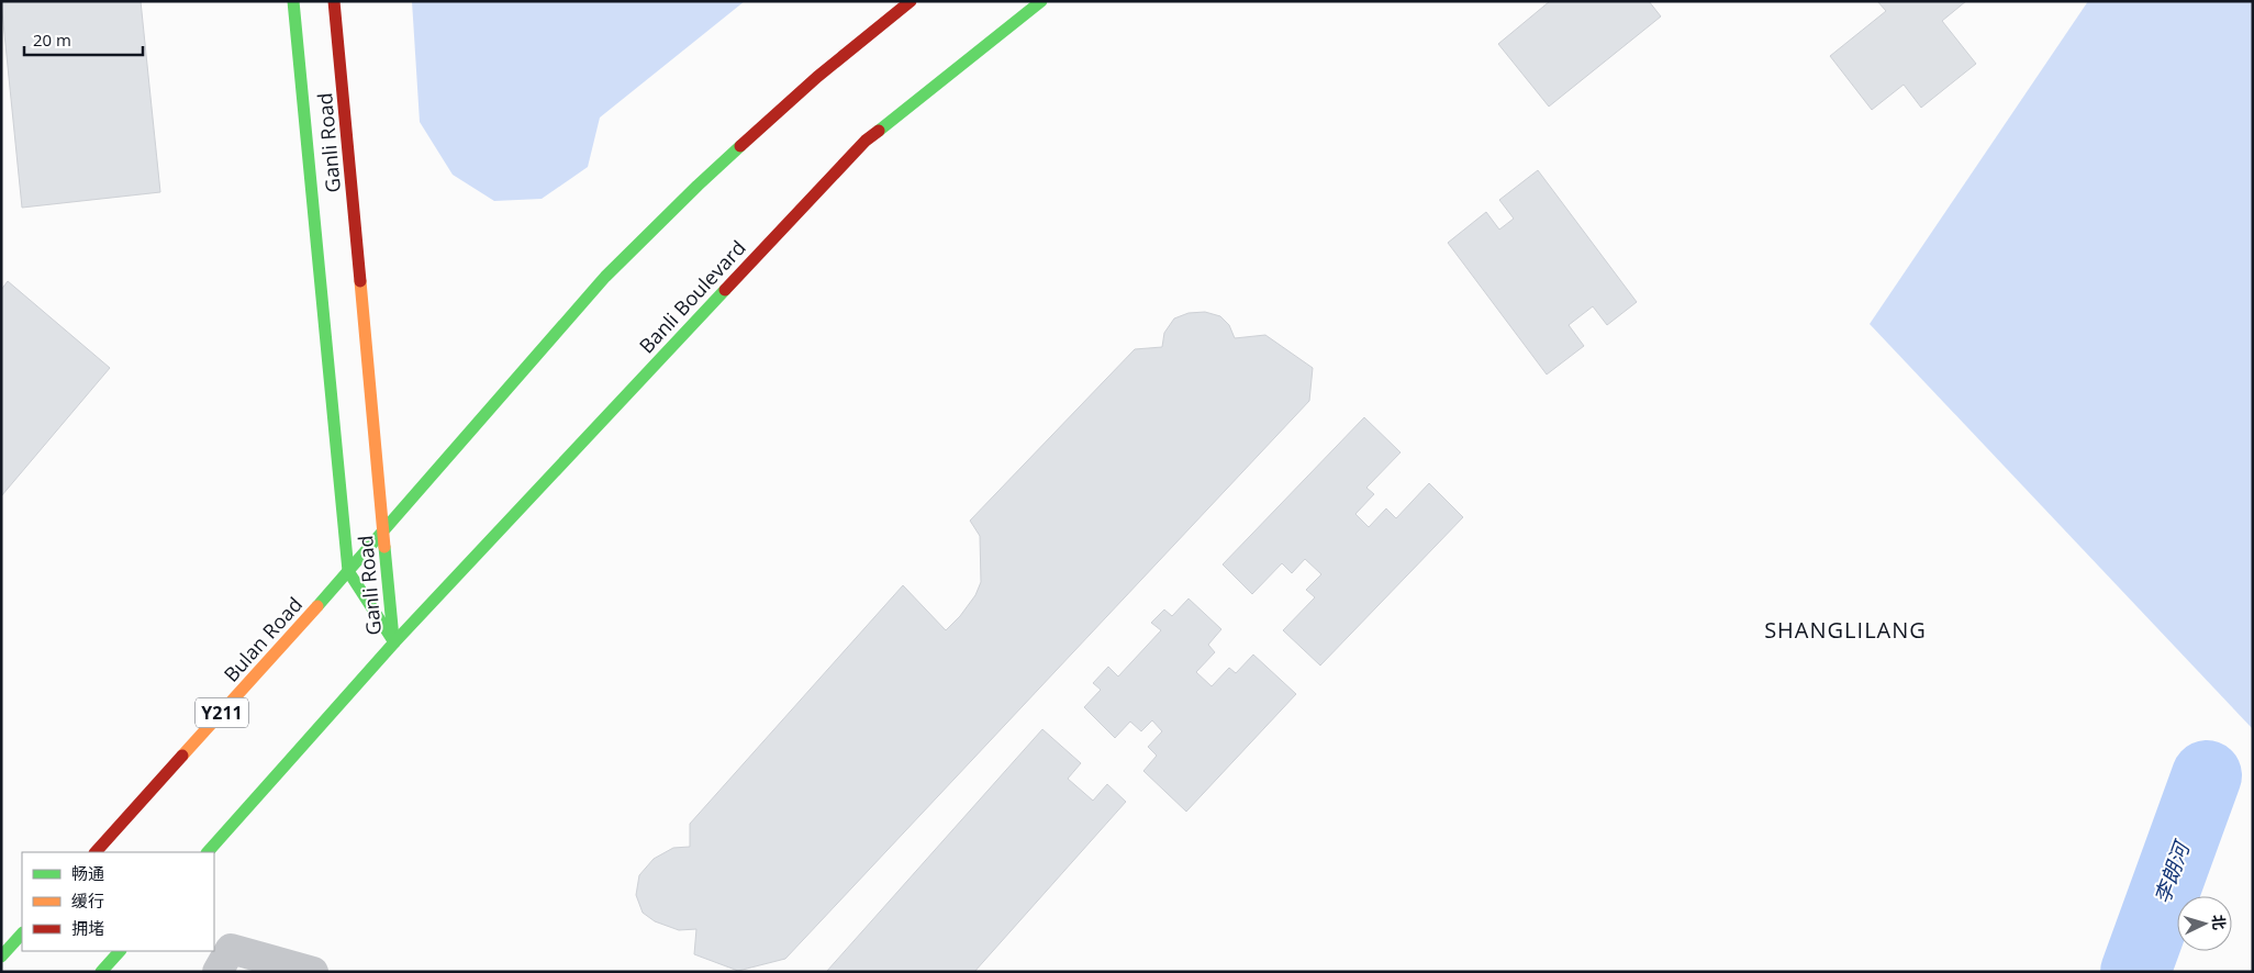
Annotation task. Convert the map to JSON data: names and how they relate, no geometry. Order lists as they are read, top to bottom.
{
  "streets": {
    "main road": [
      "Ganli Road",
      "Banli Boulevard",
      "Bulan Road",
      "Y211"
    ]
  },
  "crossings": [
    ["Ganli Road", "Banli Boulevard"],
    ["Ganli Road", "Bulan Road"]
  ],
  "districts": ["SHANGLILANG"],
  "water": ["李朗河"],
  "legend": ["畅通", "缓行", "拥堵"],
  "scale_bar": "20 m",
  "north": "right"
}
